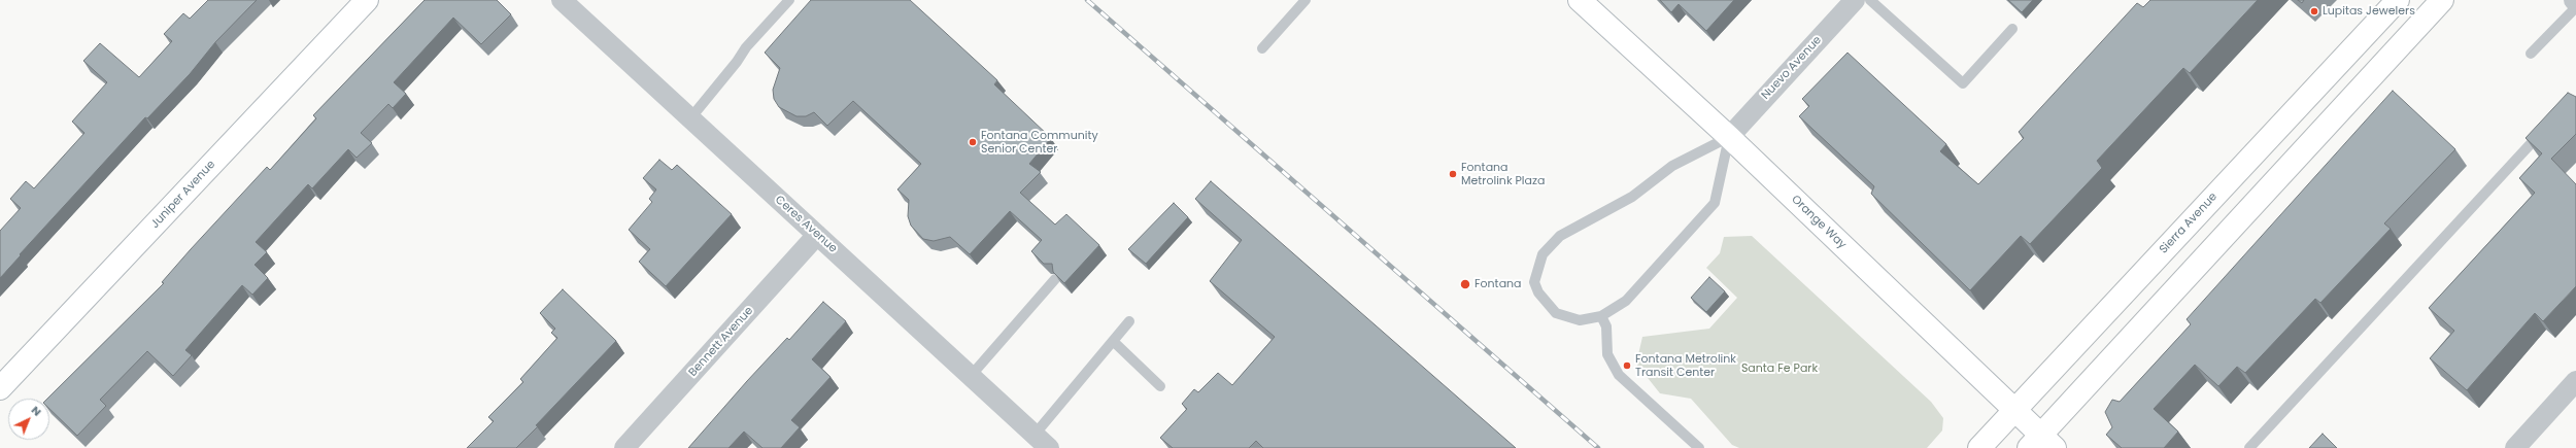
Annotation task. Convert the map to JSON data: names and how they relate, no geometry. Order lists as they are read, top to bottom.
{
  "streets": {
    "main road": ["Juniper Avenue", "Orange Way", "Sierra Avenue"],
    "street": ["Nuevo Avenue", "Ceres Avenue", "Bennett Avenue"]
  },
  "crossings": [
    ["Nuevo Avenue", "Orange Way"],
    ["Orange Way", "Sierra Avenue"],
    ["Ceres Avenue", "Bennett Avenue"]
  ],
  "parks": ["Santa Fe Park"],
  "places": [
    "Lupitas Jewelers",
    "Fontana Community Senior Center",
    "Fontana Metrolink Plaza",
    "Fontana",
    "Fontana Metrolink Transit Center"
  ],
  "north": "top right"
}
